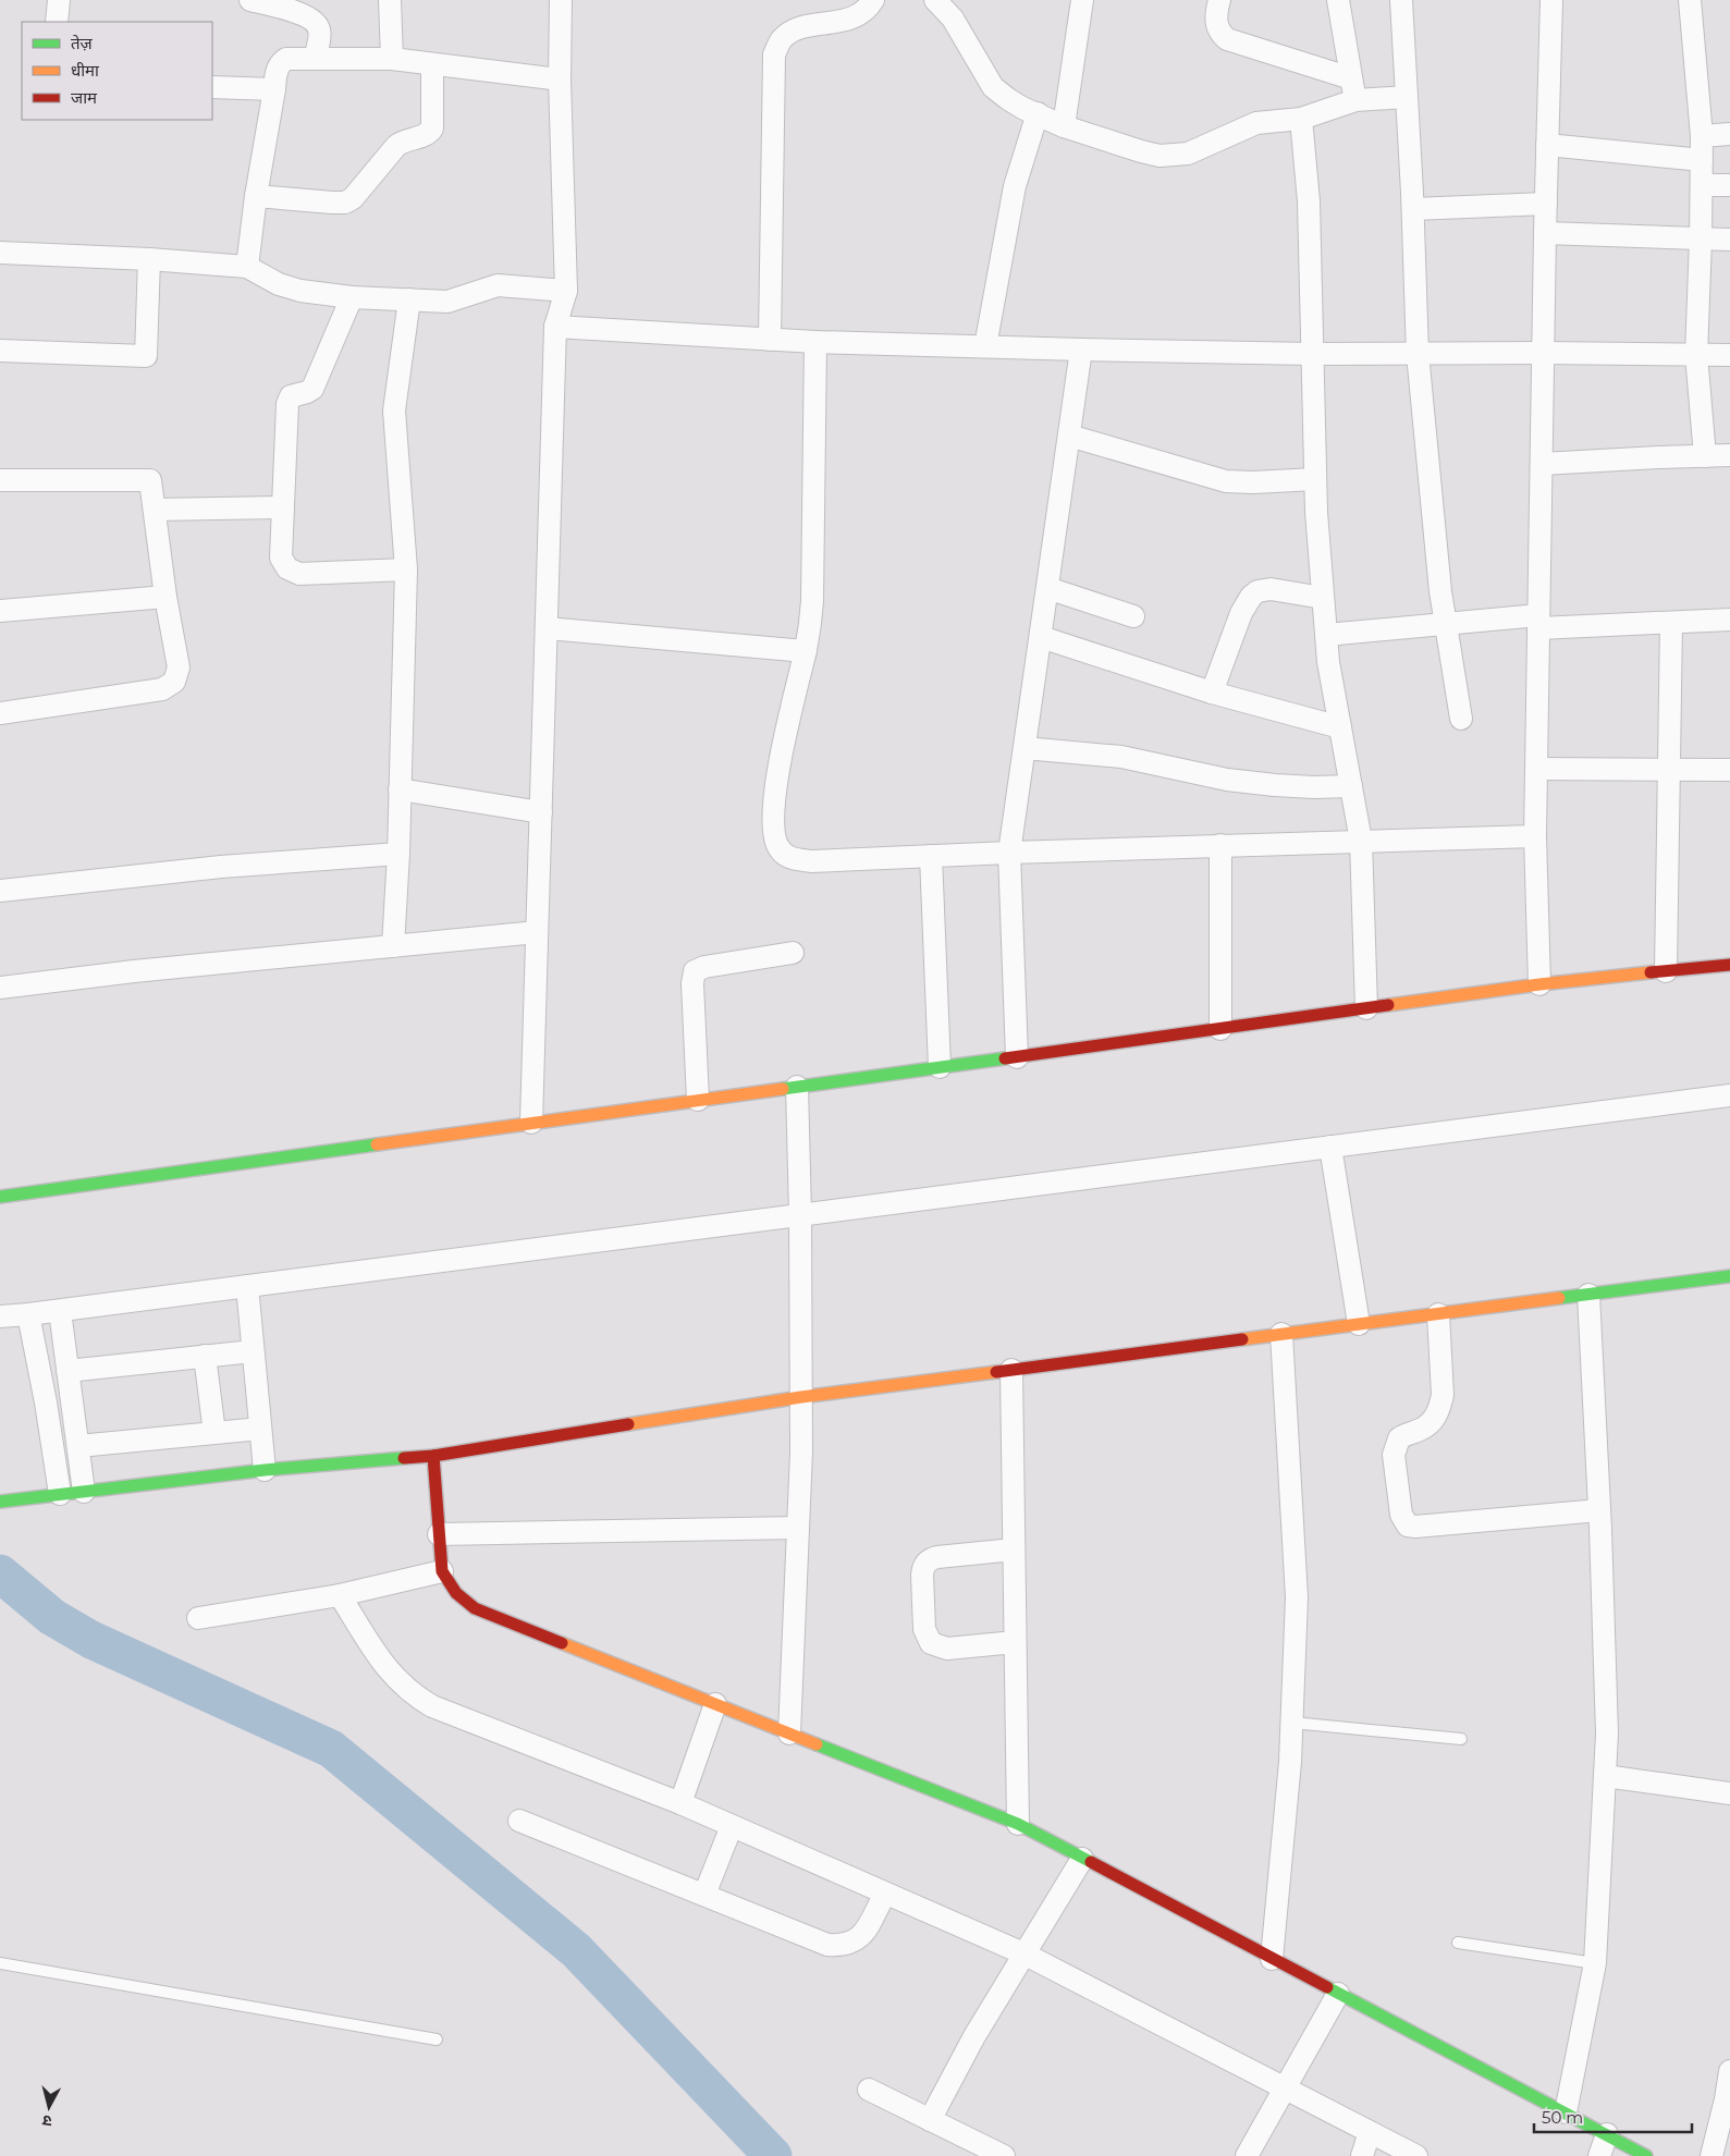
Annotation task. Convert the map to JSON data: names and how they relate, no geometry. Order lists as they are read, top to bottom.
{
  "legend": ["तेज़", "धीमा", "जाम"],
  "scale_bar": "50 m",
  "north": "bottom"
}
